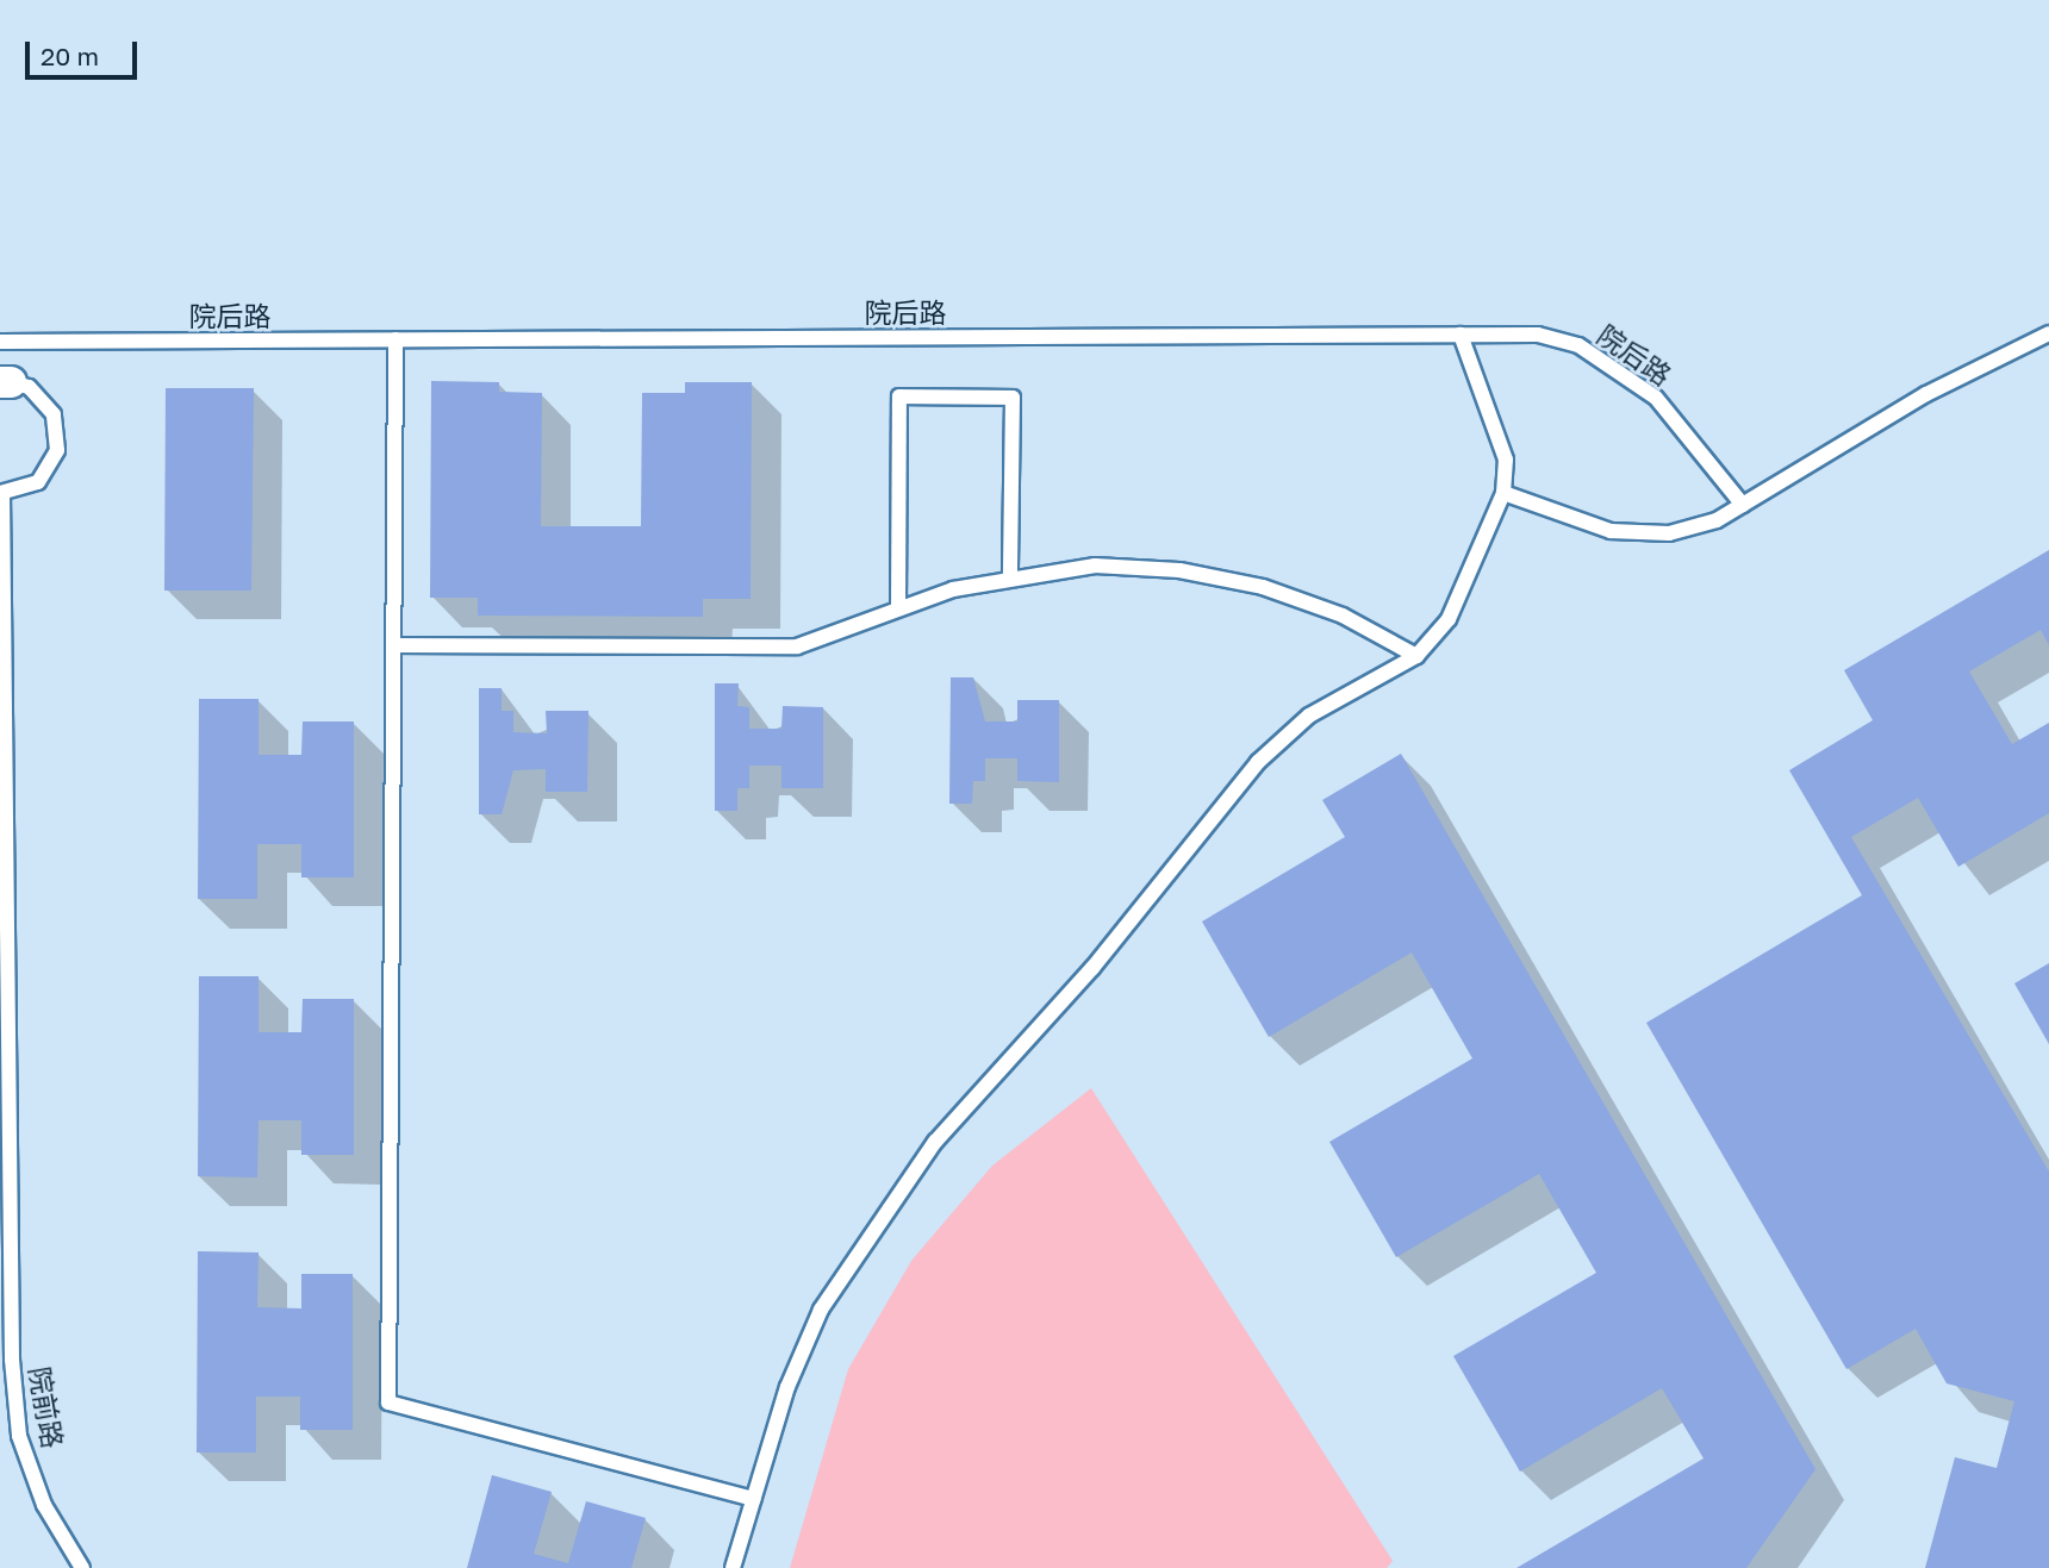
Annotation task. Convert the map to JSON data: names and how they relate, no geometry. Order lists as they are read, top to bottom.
{
  "streets": {
    "lane": ["院后路", "院前路"]
  },
  "scale_bar": "20 m"
}
